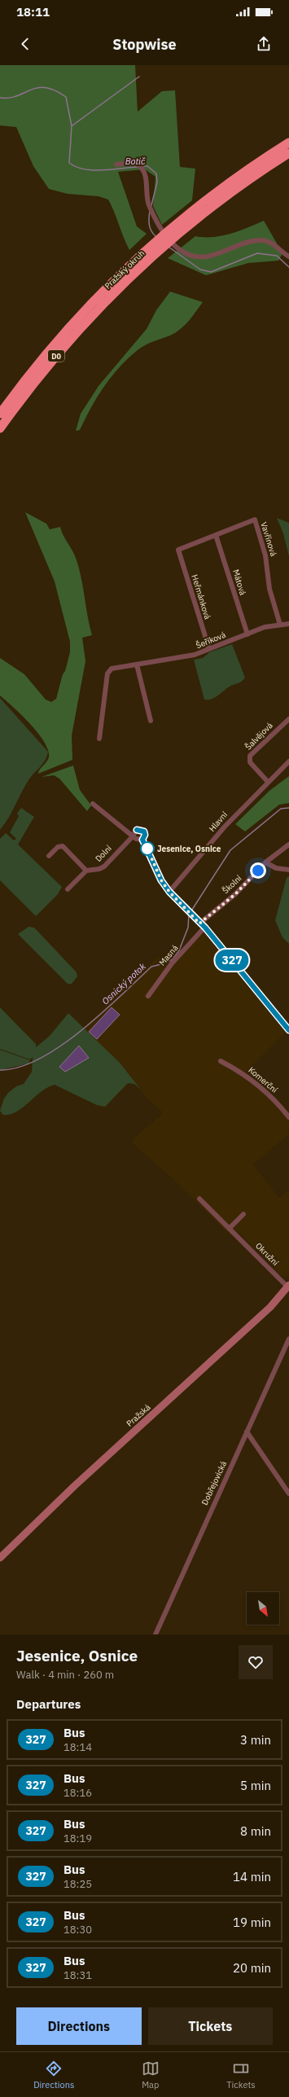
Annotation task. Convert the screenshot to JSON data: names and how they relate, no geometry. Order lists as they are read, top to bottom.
{
  "streets": {
    "highway": ["Pražský okruh", "D0"],
    "main road": ["Pražská"],
    "street": [
      "Vavřínová",
      "Mátová",
      "Heřmánková",
      "Šeříková",
      "Šalvějová",
      "Hlavní",
      "Dolní",
      "Školní",
      "Masná",
      "Komerční",
      "Okružní",
      "Dobřejovická"
    ]
  },
  "crossings": [
    ["Vavřínová", "Mátová"],
    ["Vavřínová", "Heřmánková"],
    ["Vavřínová", "Šeříková"],
    ["Mátová", "Šeříková"],
    ["Heřmánková", "Šeříková"],
    ["Šalvějová", "Hlavní"],
    ["Okružní", "Pražská"]
  ],
  "water": ["Botič", "Osnický potok"],
  "places": ["Jesenice, Osnice"],
  "lines": ["bus line 327"],
  "north": "bottom right",
  "page": {
    "status": "18:11",
    "header": "Stopwise",
    "on_map": "327",
    "heading": [
      ["Jesenice, Osnice", "Walk · 4 min · 260 m"],
      "Departures"
    ],
    "list": [
      {
        "mark": "327",
        "name": "Bus",
        "note": "18:14",
        "value": "3 min"
      },
      {
        "mark": "327",
        "name": "Bus",
        "note": "18:16",
        "value": "5 min"
      },
      {
        "mark": "327",
        "name": "Bus",
        "note": "18:19",
        "value": "8 min"
      },
      {
        "mark": "327",
        "name": "Bus",
        "note": "18:25",
        "value": "14 min"
      },
      {
        "mark": "327",
        "name": "Bus",
        "note": "18:30",
        "value": "19 min"
      },
      {
        "mark": "327",
        "name": "Bus",
        "note": "18:31",
        "value": "20 min"
      }
    ],
    "buttons": ["Directions", "Tickets"],
    "tabs": ["Directions", "Map", "Tickets"]
  }
}
